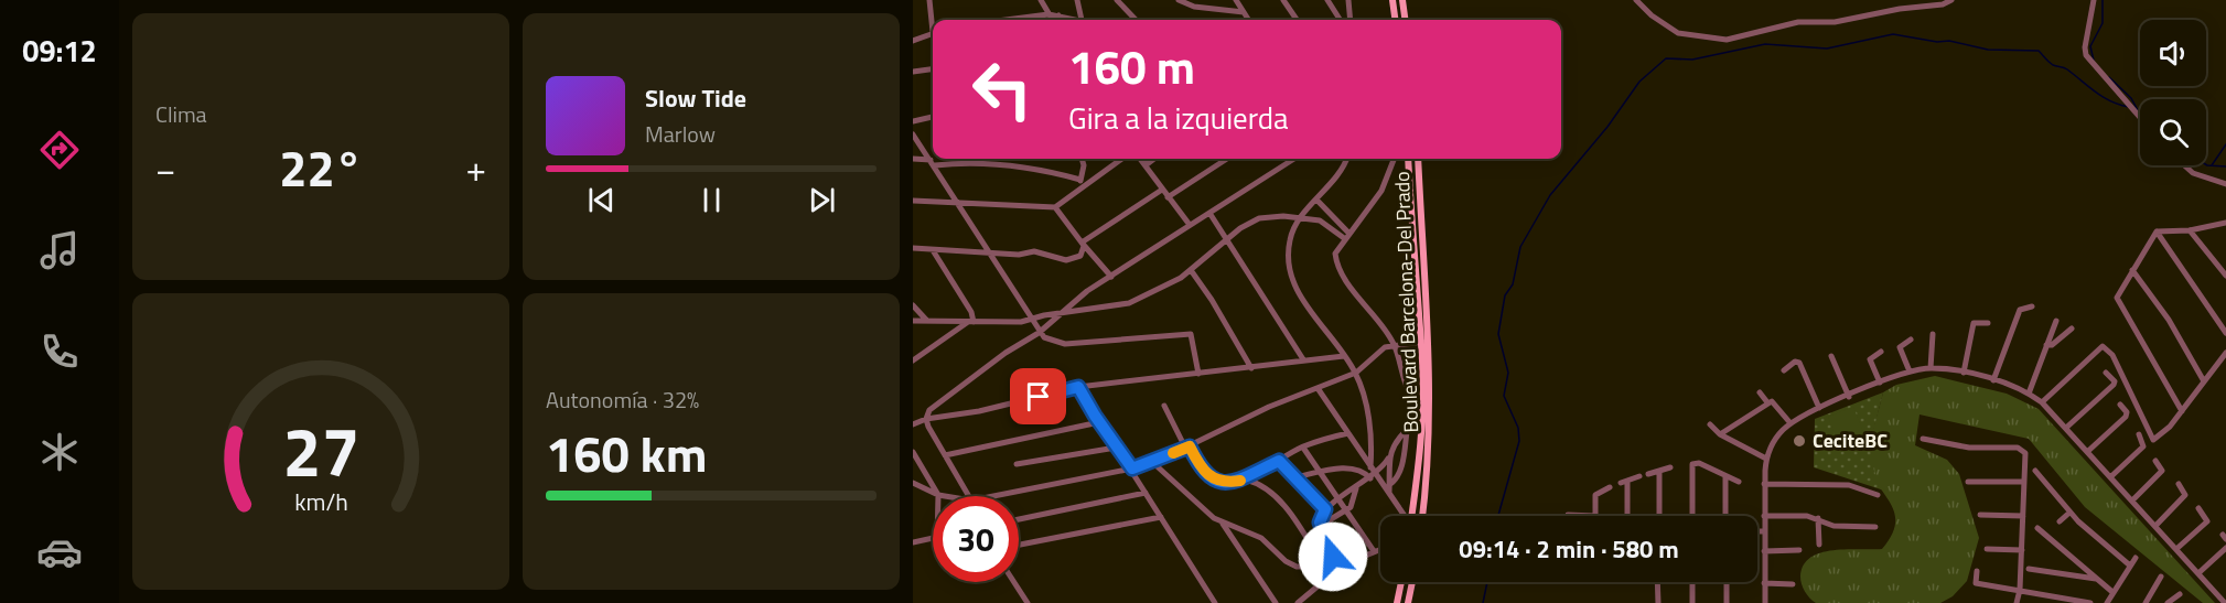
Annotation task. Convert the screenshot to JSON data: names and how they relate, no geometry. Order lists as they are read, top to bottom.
{
  "streets": {
    "main road": ["Boulevard Barcelona-Del Prado"]
  },
  "places": ["CeciteBC"],
  "page": {
    "tabs": "09:12",
    "tile": [
      "Clima",
      ["Autonomía · 32%", "160 km"]
    ],
    "turn": ["160 m", "Gira a la izquierda"],
    "song": ["Slow Tide", "Marlow"],
    "heat": ["−", "22°", "+"],
    "limit": "30",
    "trip": "09:14 · 2 min · 580 m",
    "gauge": ["27", "km/h"]
  }
}
